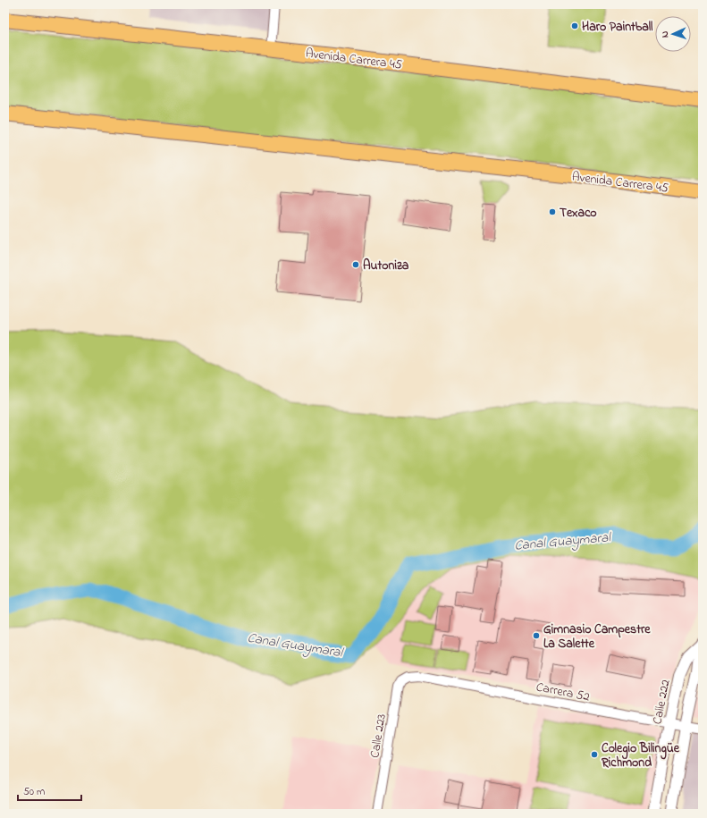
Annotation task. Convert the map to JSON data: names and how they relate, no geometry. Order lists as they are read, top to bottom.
{
  "streets": {
    "highway": ["Avenida Carrera 45"],
    "street": ["Carrera 52", "Calle 222", "Calle 223"]
  },
  "crossings": [
    ["Carrera 52", "Calle 222"],
    ["Carrera 52", "Calle 223"]
  ],
  "water": ["Canal Guaymaral"],
  "places": [
    "Haro Paintball",
    "Texaco",
    "Autoniza",
    "Gimnasio Campestre La Salette",
    "Colegio Bilingüe Richmond"
  ],
  "scale_bar": "50 m",
  "north": "left"
}
